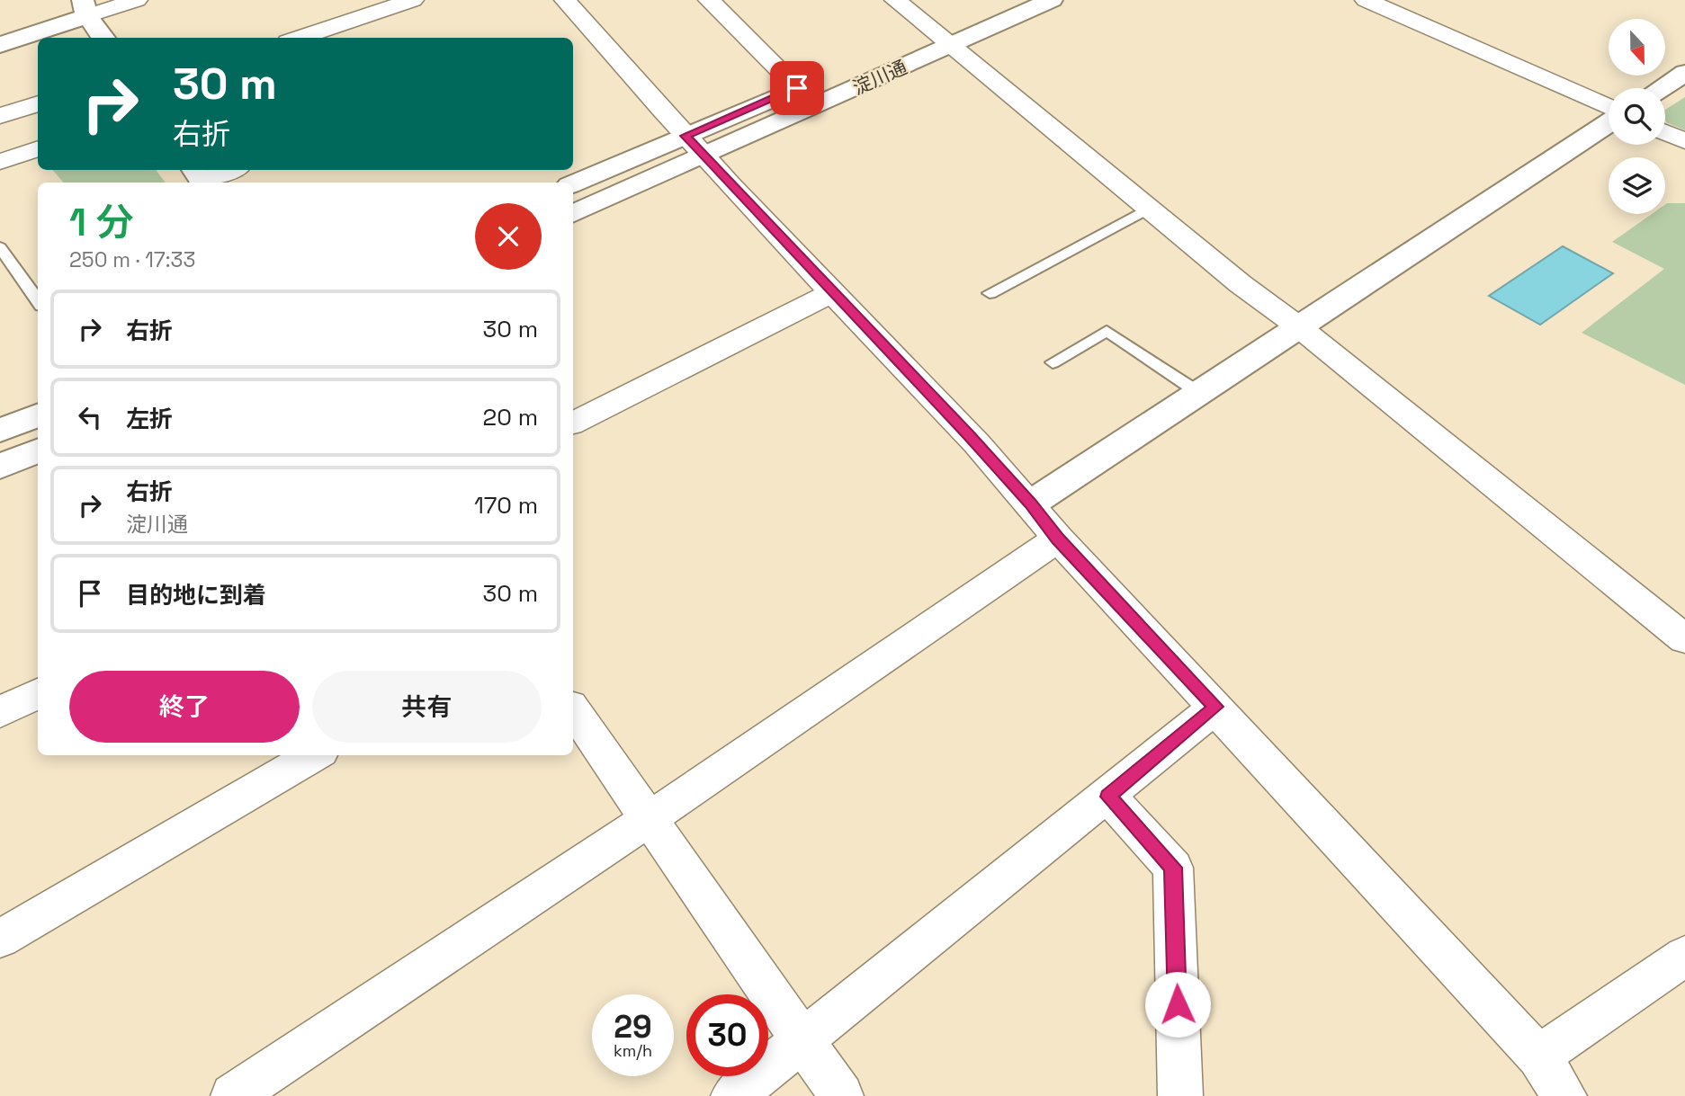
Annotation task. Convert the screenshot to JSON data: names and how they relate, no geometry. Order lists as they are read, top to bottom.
{
  "streets": {
    "street": ["淀川通"]
  },
  "north": "bottom",
  "page": {
    "turn": ["30 m", "右折"],
    "heading": ["1 分", "250 m · 17:33"],
    "list": [
      {
        "name": "右折",
        "value": "30 m"
      },
      {
        "name": "左折",
        "value": "20 m"
      },
      {
        "name": "右折",
        "note": "淀川通",
        "value": "170 m"
      },
      {
        "name": "目的地に到着",
        "value": "30 m"
      }
    ],
    "buttons": ["終了", "共有"],
    "speed": "29 km/h",
    "limit": "30"
  }
}
